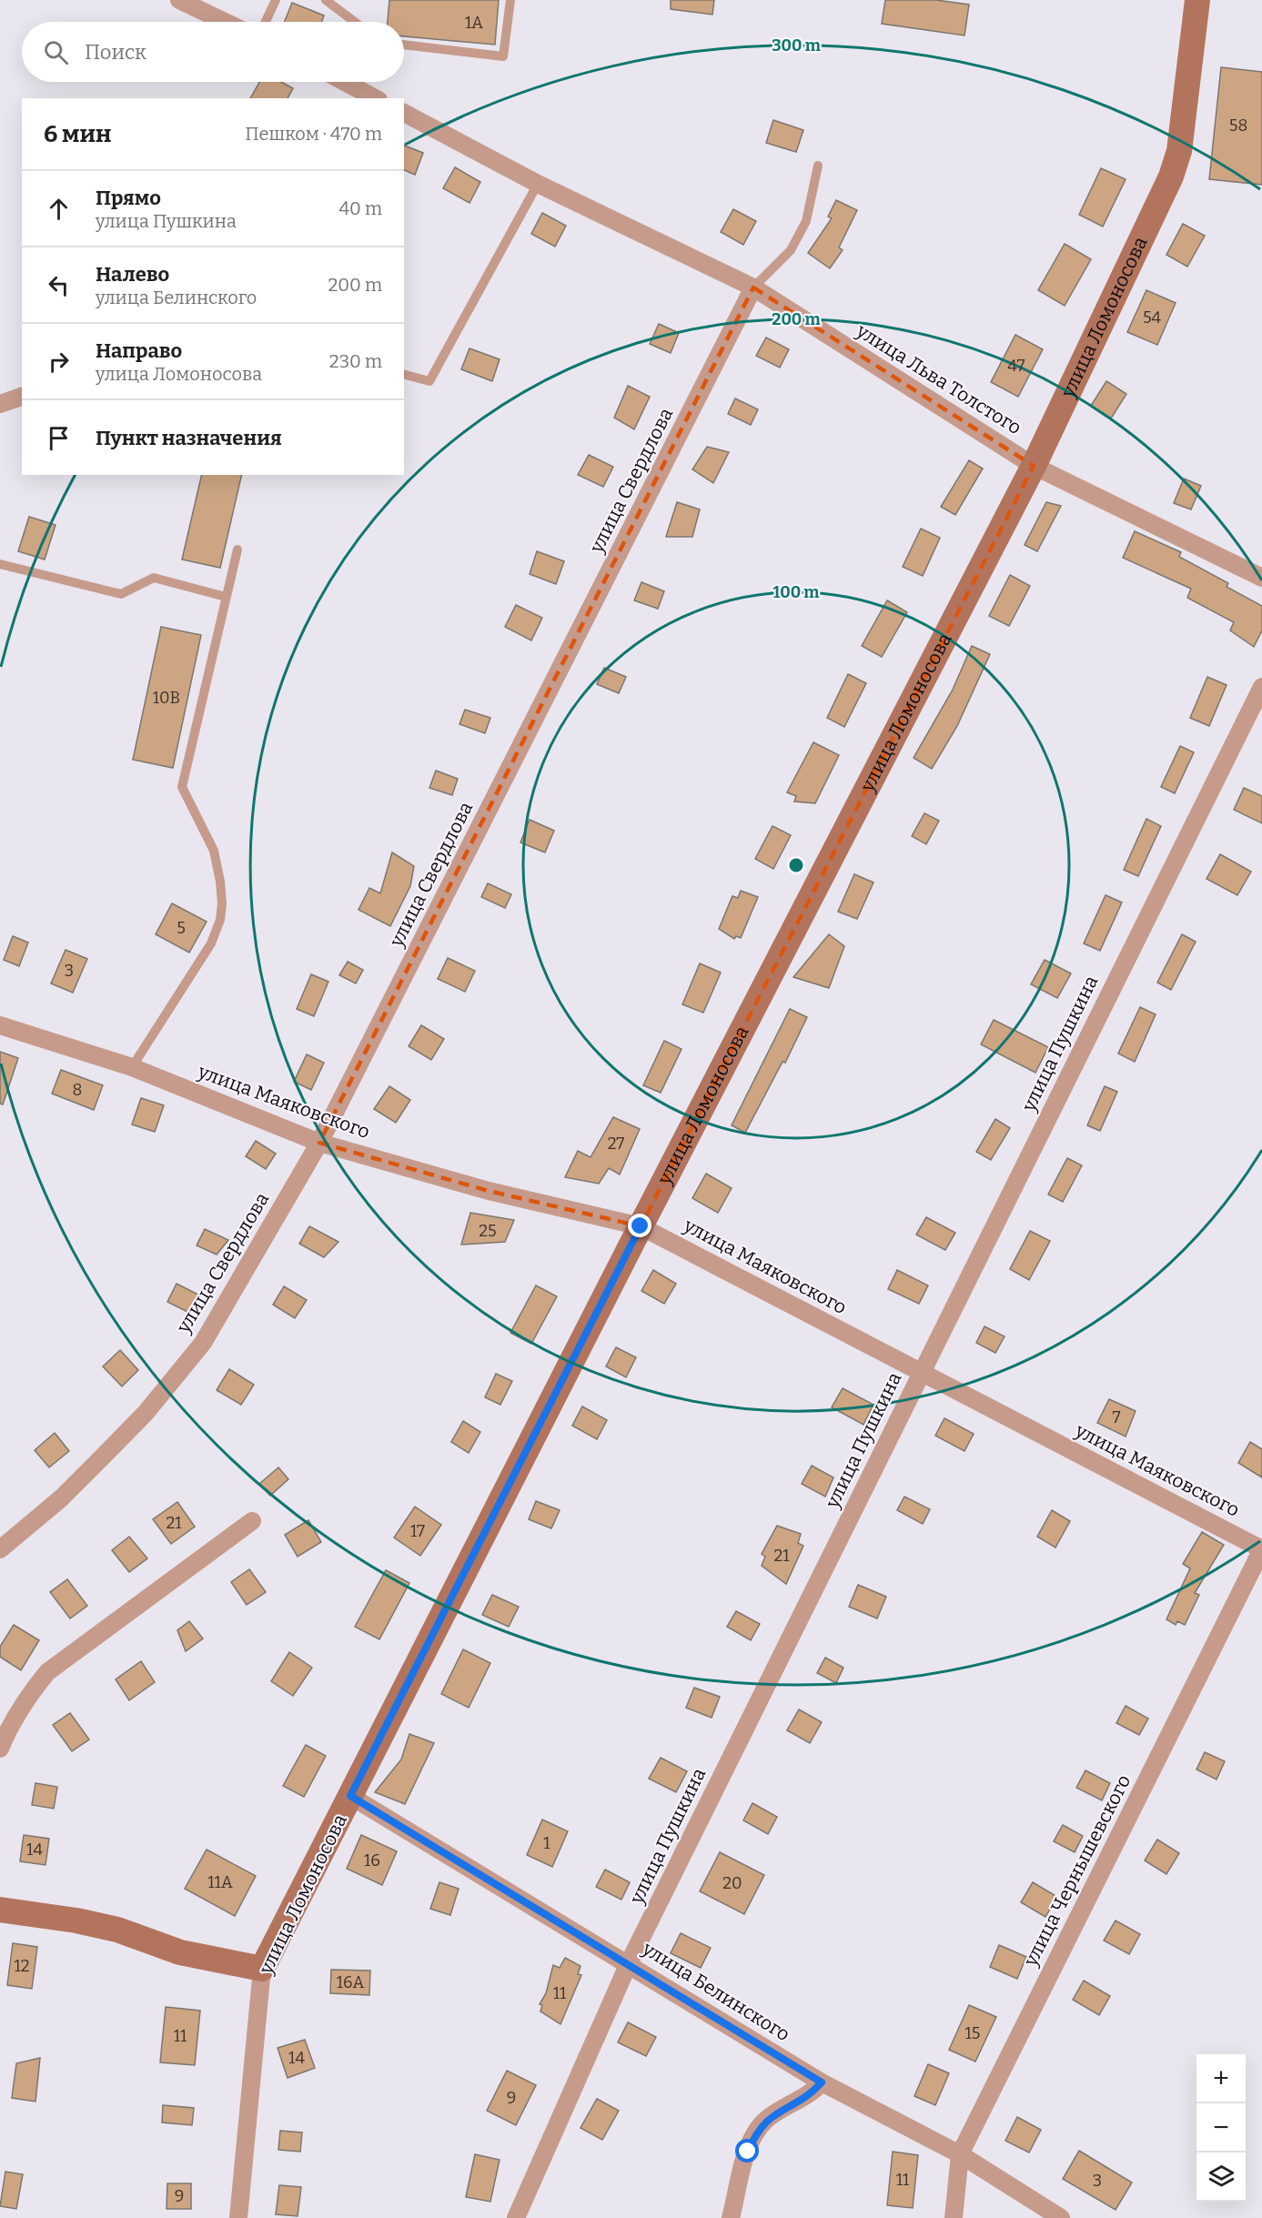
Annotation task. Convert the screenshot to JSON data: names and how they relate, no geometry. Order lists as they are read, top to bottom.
{
  "streets": {
    "street": [
      "улица Ломоносова",
      "улица Льва Толстого",
      "улица Свердлова",
      "улица Пушкина",
      "улица Маяковского",
      "улица Чернышевского",
      "улица Белинского"
    ]
  },
  "crossings": [
    ["улица Ломоносова", "улица Льва Толстого"],
    ["улица Ломоносова", "улица Маяковского"],
    ["улица Ломоносова", "улица Белинского"],
    ["улица Льва Толстого", "улица Свердлова"],
    ["улица Свердлова", "улица Маяковского"],
    ["улица Пушкина", "улица Маяковского"],
    ["улица Пушкина", "улица Белинского"],
    ["улица Маяковского", "улица Чернышевского"],
    ["улица Чернышевского", "улица Белинского"]
  ],
  "house_numbers": [
    "1А",
    "58",
    "54",
    "47",
    "10В",
    "5",
    "3",
    "8",
    "27",
    "25",
    "7",
    "21",
    "17",
    "21",
    "1",
    "14",
    "16",
    "11А",
    "20",
    "12",
    "16А",
    "11",
    "15",
    "11",
    "14",
    "9",
    "11",
    "3",
    "9"
  ],
  "page": {
    "search": "Поиск",
    "heading": ["6 мин", "Пешком · 470 m"],
    "list": [
      ["Прямо", "улица Пушкина", "40 m"],
      ["Налево", "улица Белинского", "200 m"],
      ["Направо", "улица Ломоносова", "230 m"],
      "Пункт назначения"
    ],
    "map_buttons": ["+", "−"]
  },
  "rings": ["300 m", "200 m", "100 m"]
}
